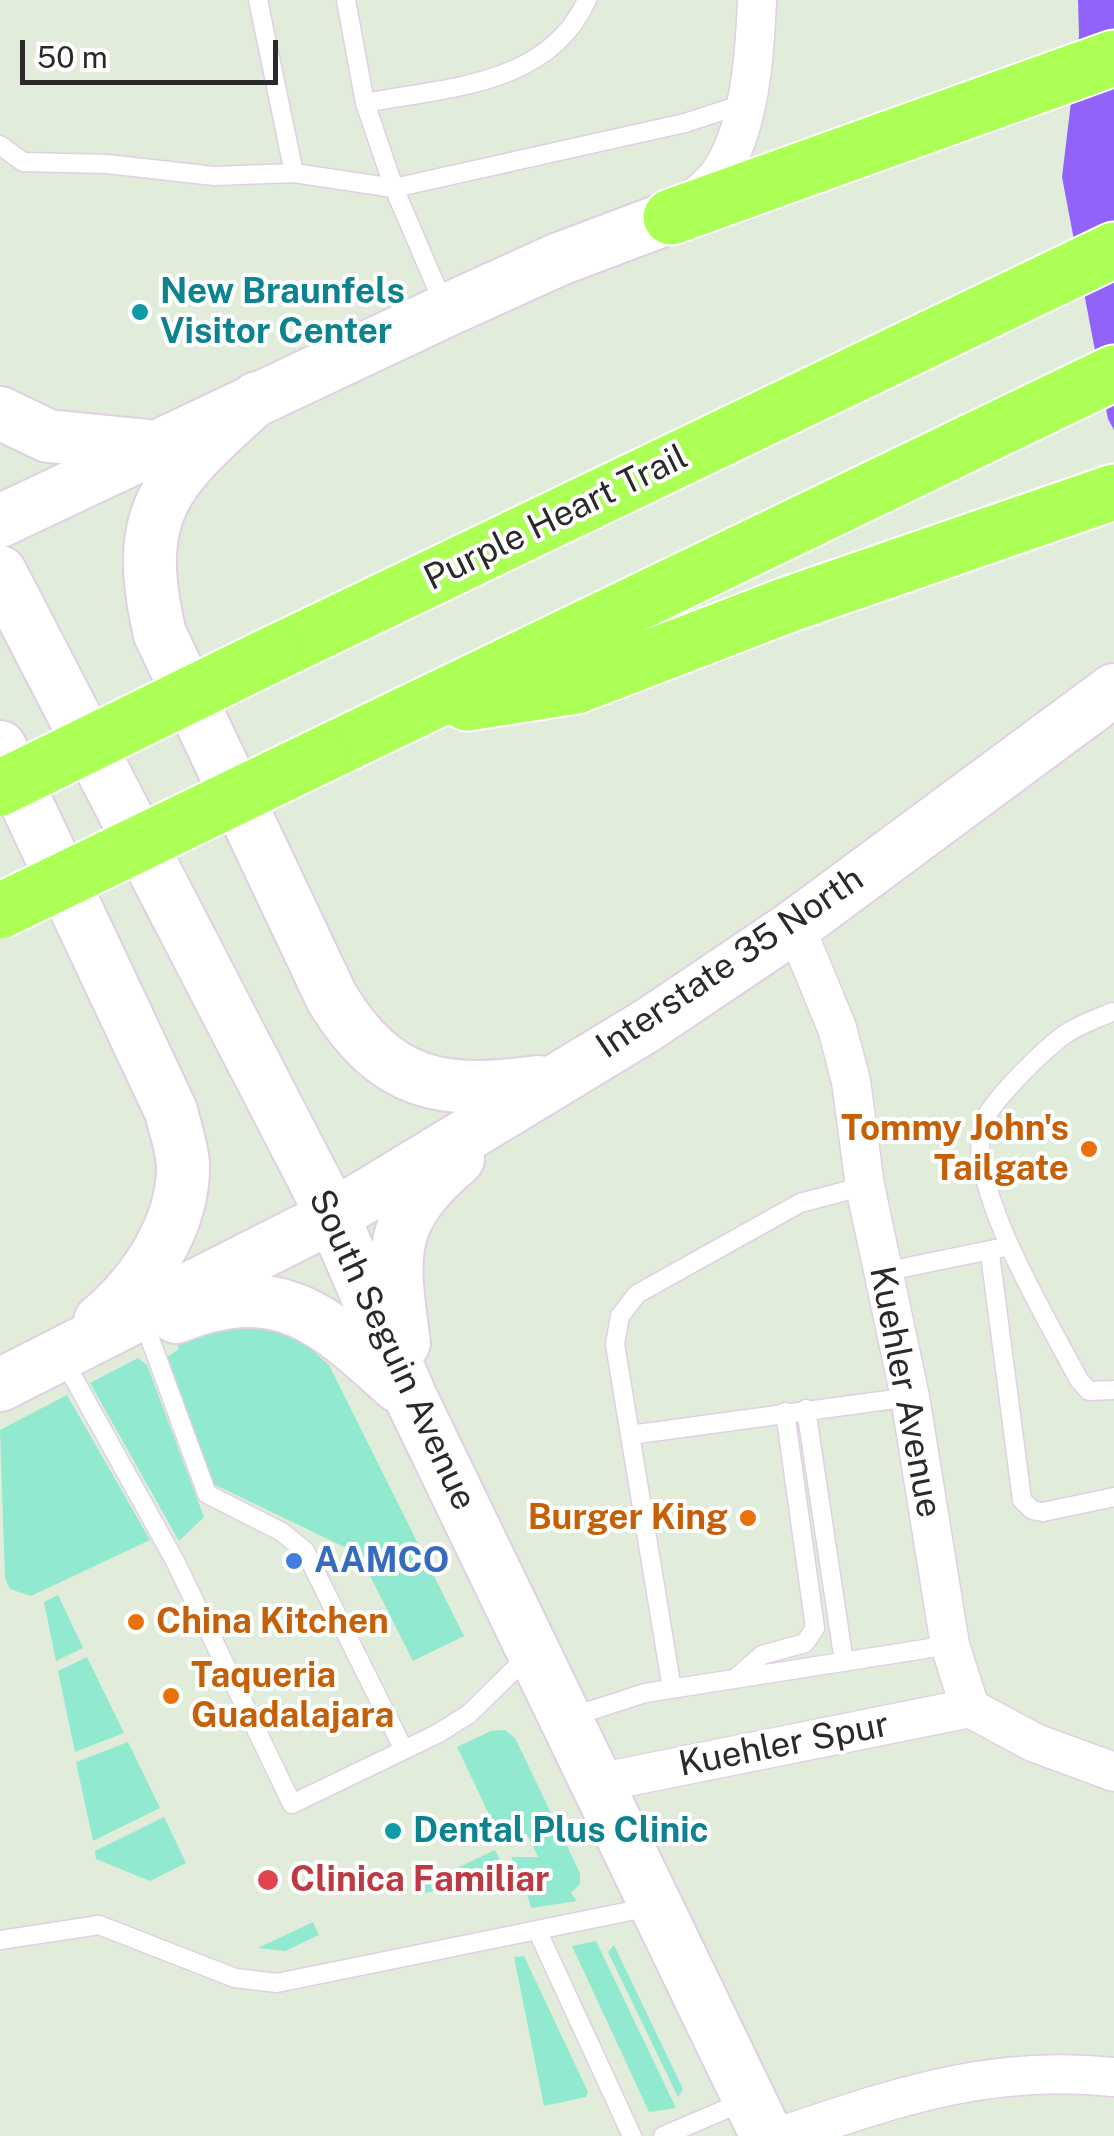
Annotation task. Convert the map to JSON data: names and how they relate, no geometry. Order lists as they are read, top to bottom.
{
  "streets": {
    "highway": ["Purple Heart Trail"],
    "main road": ["Interstate 35 North", "South Seguin Avenue"],
    "street": ["Kuehler Avenue", "Kuehler Spur"]
  },
  "crossings": [
    ["Interstate 35 North", "South Seguin Avenue"],
    ["Interstate 35 North", "Kuehler Avenue"],
    ["South Seguin Avenue", "Kuehler Spur"],
    ["Kuehler Avenue", "Kuehler Spur"]
  ],
  "places": [
    "New Braunfels Visitor Center",
    "Tommy John's Tailgate",
    "Burger King",
    "AAMCO",
    "China Kitchen",
    "Taqueria Guadalajara",
    "Dental Plus Clinic",
    "Clinica Familiar"
  ],
  "scale_bar": "50 m"
}
